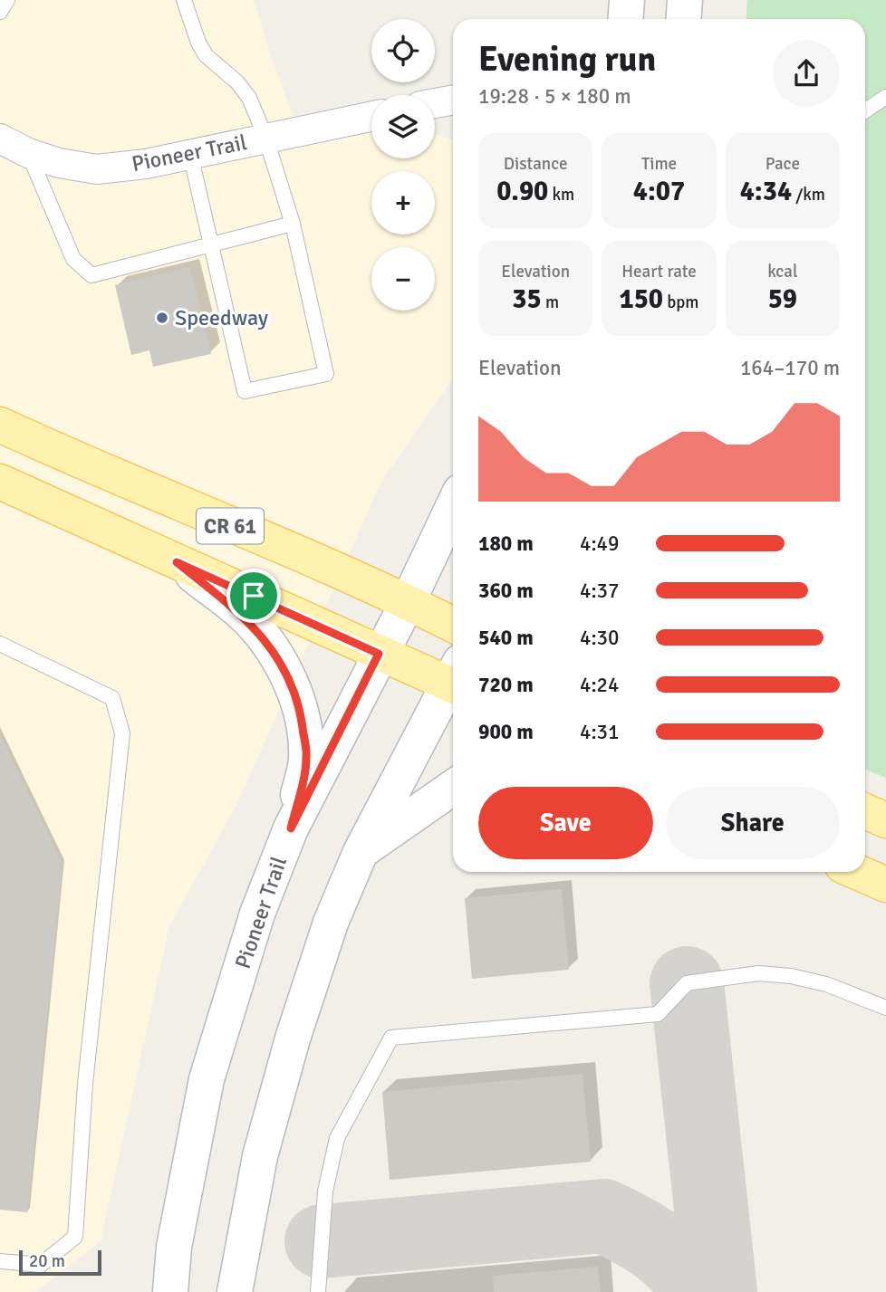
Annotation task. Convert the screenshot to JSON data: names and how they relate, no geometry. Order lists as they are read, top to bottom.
{
  "streets": {
    "main road": ["Pioneer Trail", "CR 61"]
  },
  "crossings": [
    ["Pioneer Trail", "CR 61"]
  ],
  "places": ["Speedway"],
  "scale_bar": "20 m",
  "page": {
    "map_buttons": ["+", "−"],
    "heading": ["Evening run", "19:28 · 5 × 180 m"],
    "stats": [
      ["Distance", "0.90 km"],
      ["Time", "4:07"],
      ["Pace", "4:34 /km"],
      ["Elevation", "35 m"],
      ["Heart rate", "150 bpm"],
      ["kcal", "59"]
    ],
    "chart": ["Elevation", "164–170 m"],
    "list": [
      {
        "name": "180 m",
        "note": "4:49"
      },
      {
        "name": "360 m",
        "note": "4:37"
      },
      {
        "name": "540 m",
        "note": "4:30"
      },
      {
        "name": "720 m",
        "note": "4:24"
      },
      {
        "name": "900 m",
        "note": "4:31"
      }
    ],
    "buttons": ["Save", "Share"],
    "scale": "20 m"
  }
}
